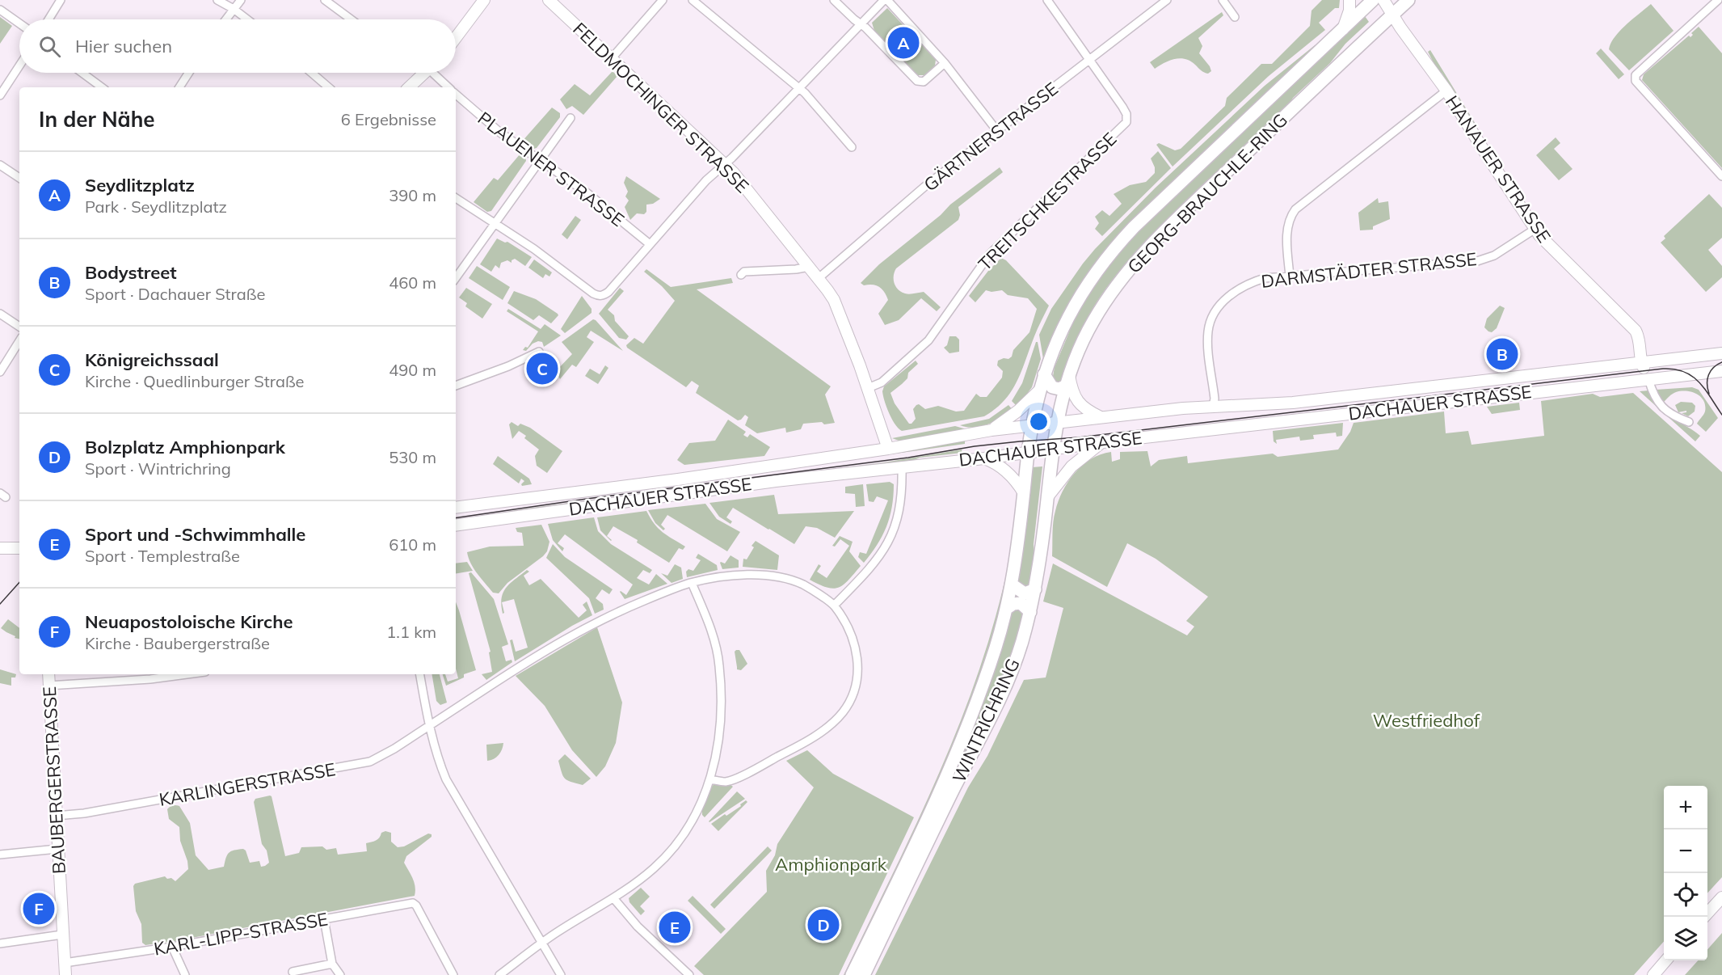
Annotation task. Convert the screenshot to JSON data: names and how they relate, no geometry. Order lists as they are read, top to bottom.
{
  "streets": {
    "main road": [
      "FELDMOCHINGER STRASSE",
      "HANAUER STRASSE",
      "GEORG-BRAUCHLE-RING",
      "DACHAUER STRASSE",
      "WINTRICHRING",
      "BAUBERGERSTRASSE"
    ],
    "street": [
      "GÄRTNERSTRASSE",
      "PLAUENER STRASSE",
      "TREITSCHKESTRASSE",
      "DARMSTÄDTER STRASSE",
      "KARLINGERSTRASSE",
      "KARL-LIPP-STRASSE"
    ]
  },
  "crossings": [
    ["FELDMOCHINGER STRASSE", "GÄRTNERSTRASSE"],
    ["FELDMOCHINGER STRASSE", "TREITSCHKESTRASSE"],
    ["FELDMOCHINGER STRASSE", "DACHAUER STRASSE"],
    ["GÄRTNERSTRASSE", "TREITSCHKESTRASSE"],
    ["HANAUER STRASSE", "GEORG-BRAUCHLE-RING"],
    ["HANAUER STRASSE", "DARMSTÄDTER STRASSE"],
    ["HANAUER STRASSE", "DACHAUER STRASSE"],
    ["GEORG-BRAUCHLE-RING", "DACHAUER STRASSE"],
    ["GEORG-BRAUCHLE-RING", "WINTRICHRING"],
    ["DARMSTÄDTER STRASSE", "DACHAUER STRASSE"],
    ["DACHAUER STRASSE", "WINTRICHRING"],
    ["BAUBERGERSTRASSE", "KARLINGERSTRASSE"],
    ["BAUBERGERSTRASSE", "KARL-LIPP-STRASSE"]
  ],
  "parks": ["Westfriedhof", "Amphionpark"],
  "page": {
    "search": "Hier suchen",
    "pins": [
      "A",
      "B",
      "C",
      "F",
      "D",
      "E"
    ],
    "heading": ["In der Nähe", "6 Ergebnisse"],
    "list": [
      {
        "mark": "A",
        "name": "Seydlitzplatz",
        "note": "Park · Seydlitzplatz",
        "value": "390 m"
      },
      {
        "mark": "B",
        "name": "Bodystreet",
        "note": "Sport · Dachauer Straße",
        "value": "460 m"
      },
      {
        "mark": "C",
        "name": "Königreichssaal",
        "note": "Kirche · Quedlinburger Straße",
        "value": "490 m"
      },
      {
        "mark": "D",
        "name": "Bolzplatz Amphionpark",
        "note": "Sport · Wintrichring",
        "value": "530 m"
      },
      {
        "mark": "E",
        "name": "Sport und -Schwimmhalle",
        "note": "Sport · Templestraße",
        "value": "610 m"
      },
      {
        "mark": "F",
        "name": "Neuapostoloische Kirche",
        "note": "Kirche · Baubergerstraße",
        "value": "1.1 km"
      }
    ],
    "map_buttons": ["+", "−"]
  }
}
